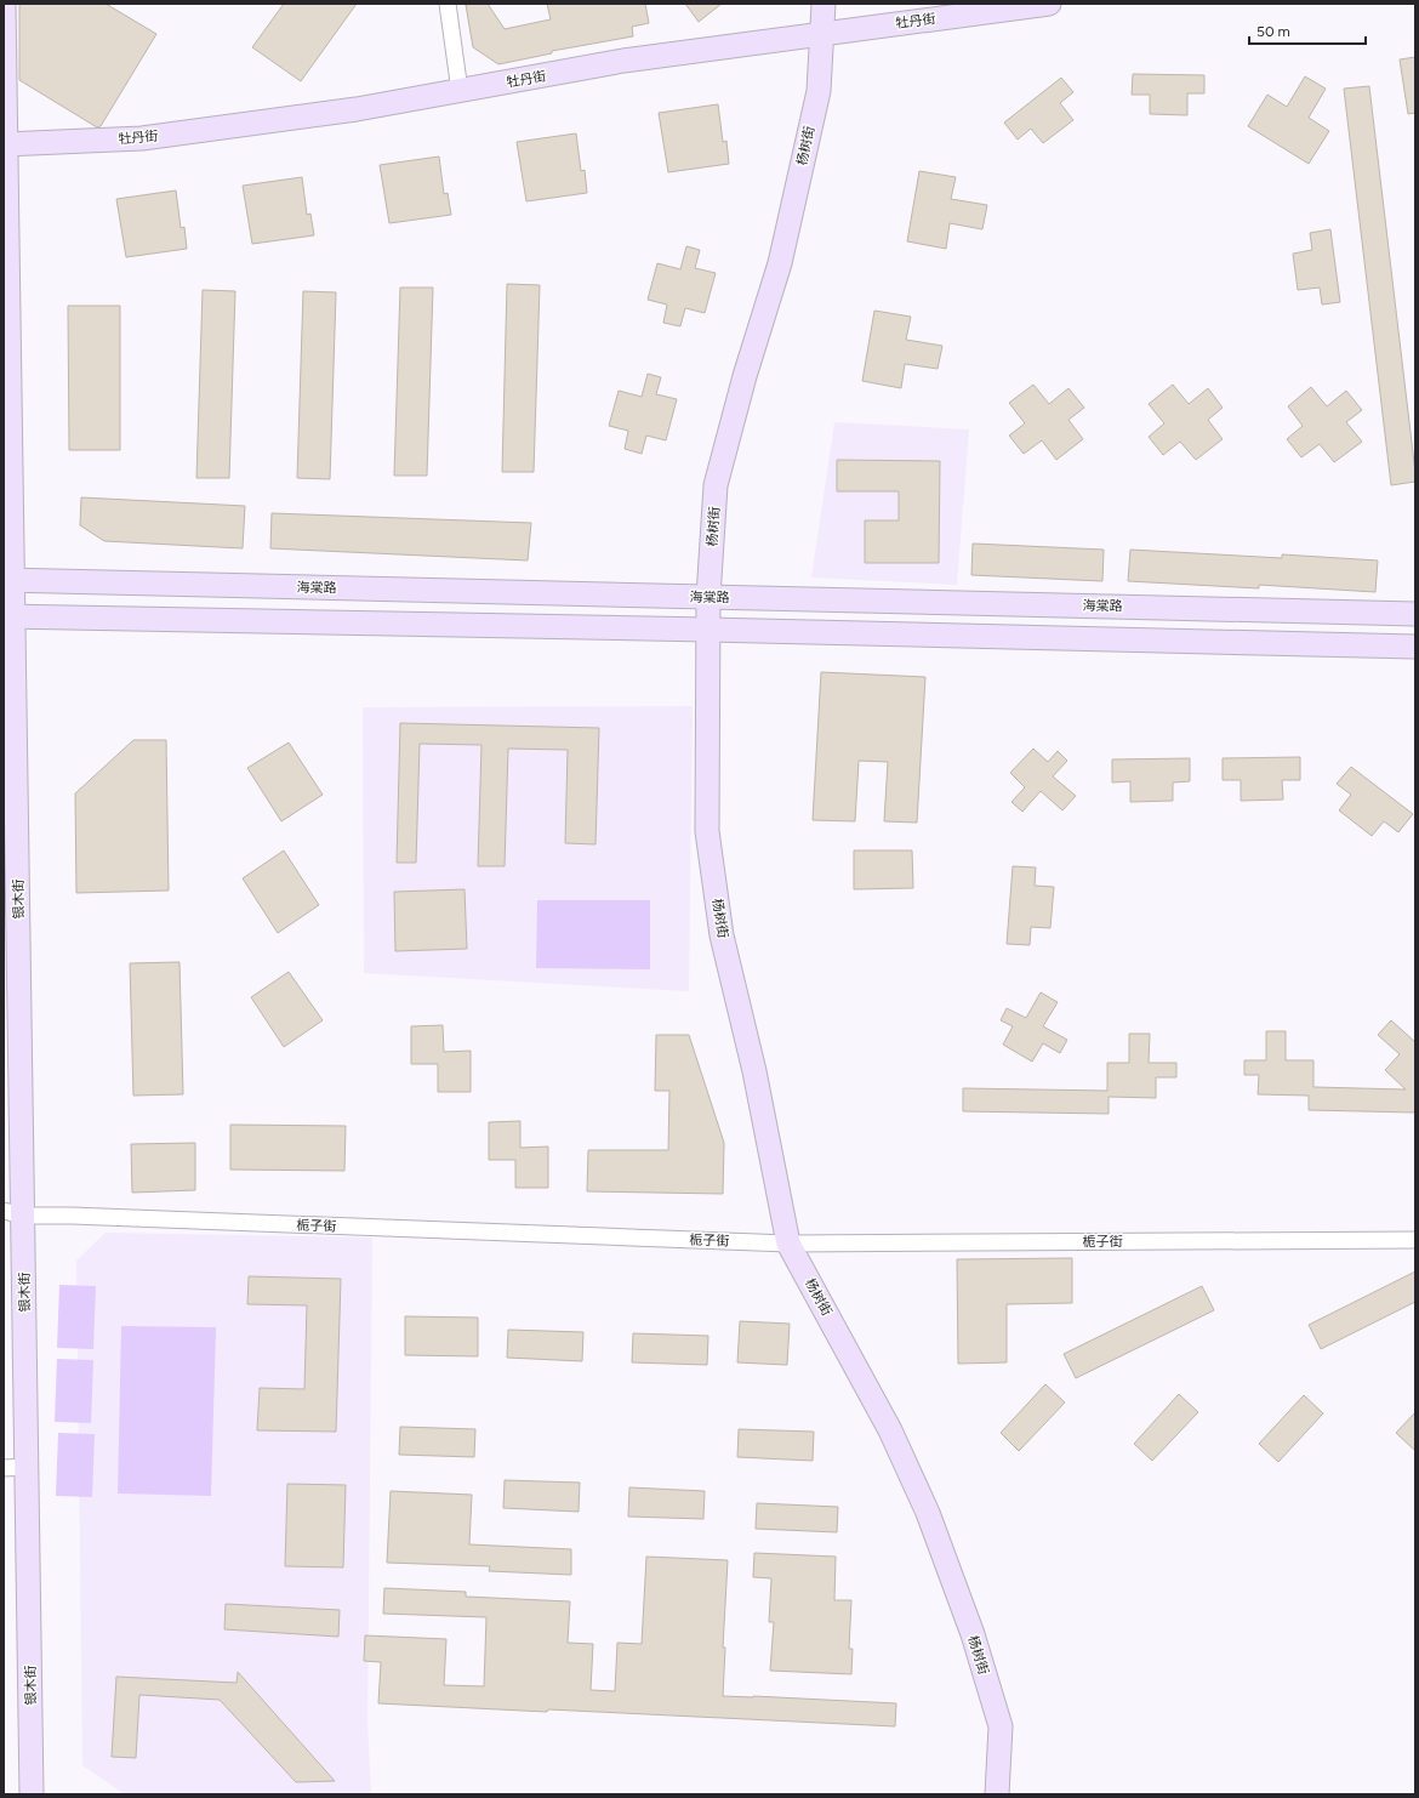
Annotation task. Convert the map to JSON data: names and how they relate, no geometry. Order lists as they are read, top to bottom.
{
  "streets": {
    "street": [
      "牡丹街",
      "杨树街",
      "海棠路",
      "银木街",
      "栀子街"
    ]
  },
  "crossings": [
    ["牡丹街", "杨树街"],
    ["牡丹街", "银木街"],
    ["杨树街", "海棠路"],
    ["杨树街", "栀子街"],
    ["海棠路", "银木街"],
    ["银木街", "栀子街"]
  ],
  "scale_bar": "50 m"
}
